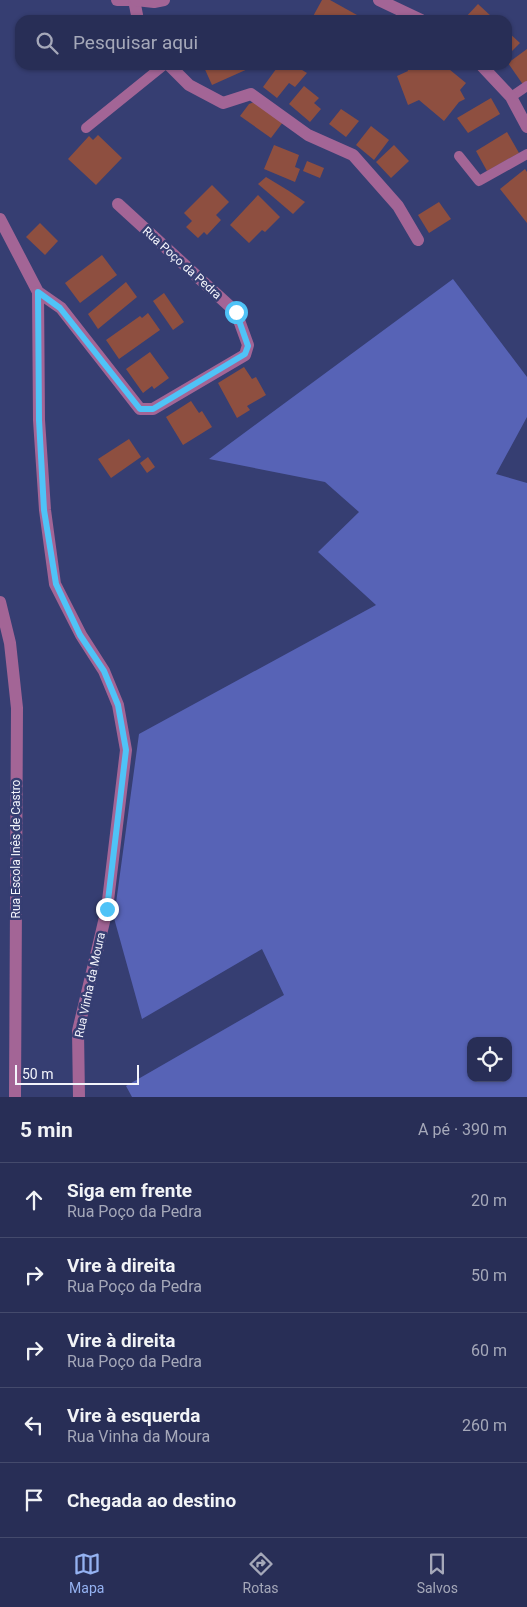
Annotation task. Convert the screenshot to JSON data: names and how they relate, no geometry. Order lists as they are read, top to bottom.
{
  "streets": {
    "street": ["Rua Poço da Pedra", "Rua Escola Inês de Castro", "Rua Vinha da Moura"]
  },
  "crossings": [
    ["Rua Poço da Pedra", "Rua Vinha da Moura"]
  ],
  "scale_bar": "50 m",
  "page": {
    "search": "Pesquisar aqui",
    "scale": "50 m",
    "heading": ["5 min", "A pé · 390 m"],
    "list": [
      ["Siga em frente", "Rua Poço da Pedra", "20 m"],
      ["Vire à direita", "Rua Poço da Pedra", "50 m"],
      ["Vire à direita", "Rua Poço da Pedra", "60 m"],
      ["Vire à esquerda", "Rua Vinha da Moura", "260 m"],
      "Chegada ao destino"
    ],
    "nav": ["Mapa", "Rotas", "Salvos"]
  }
}
